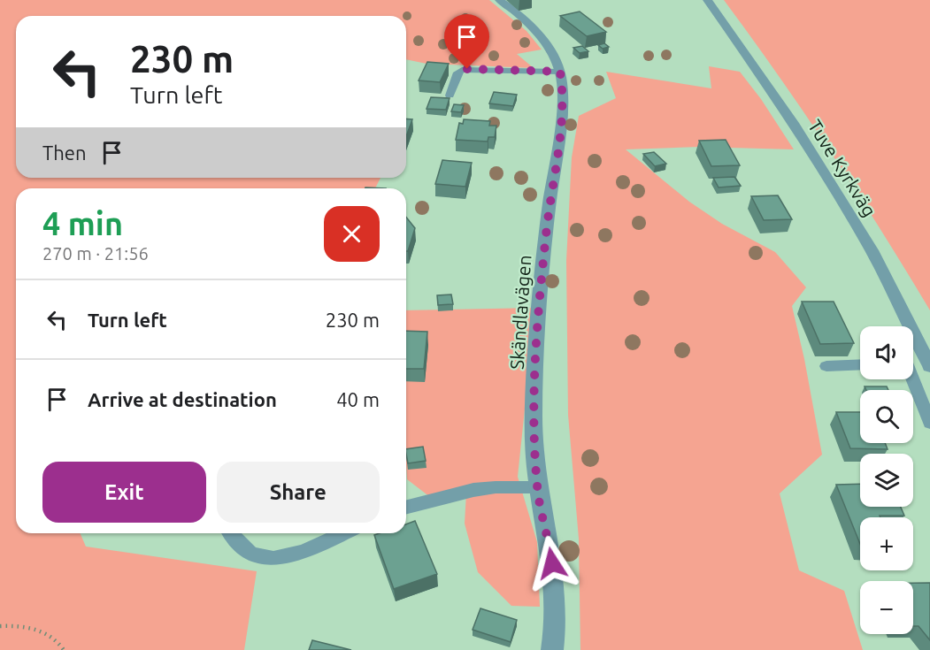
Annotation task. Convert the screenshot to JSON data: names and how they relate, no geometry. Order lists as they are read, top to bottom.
{
  "streets": {
    "street": ["Tuve Kyrkväg", "Skändlavägen"]
  },
  "page": {
    "turn": ["230 m", "Turn left"],
    "then": "Then",
    "heading": ["4 min", "270 m · 21:56"],
    "list": [
      {
        "name": "Turn left",
        "value": "230 m"
      },
      {
        "name": "Arrive at destination",
        "value": "40 m"
      }
    ],
    "map_buttons": ["+", "−"],
    "buttons": ["Exit", "Share"]
  }
}
